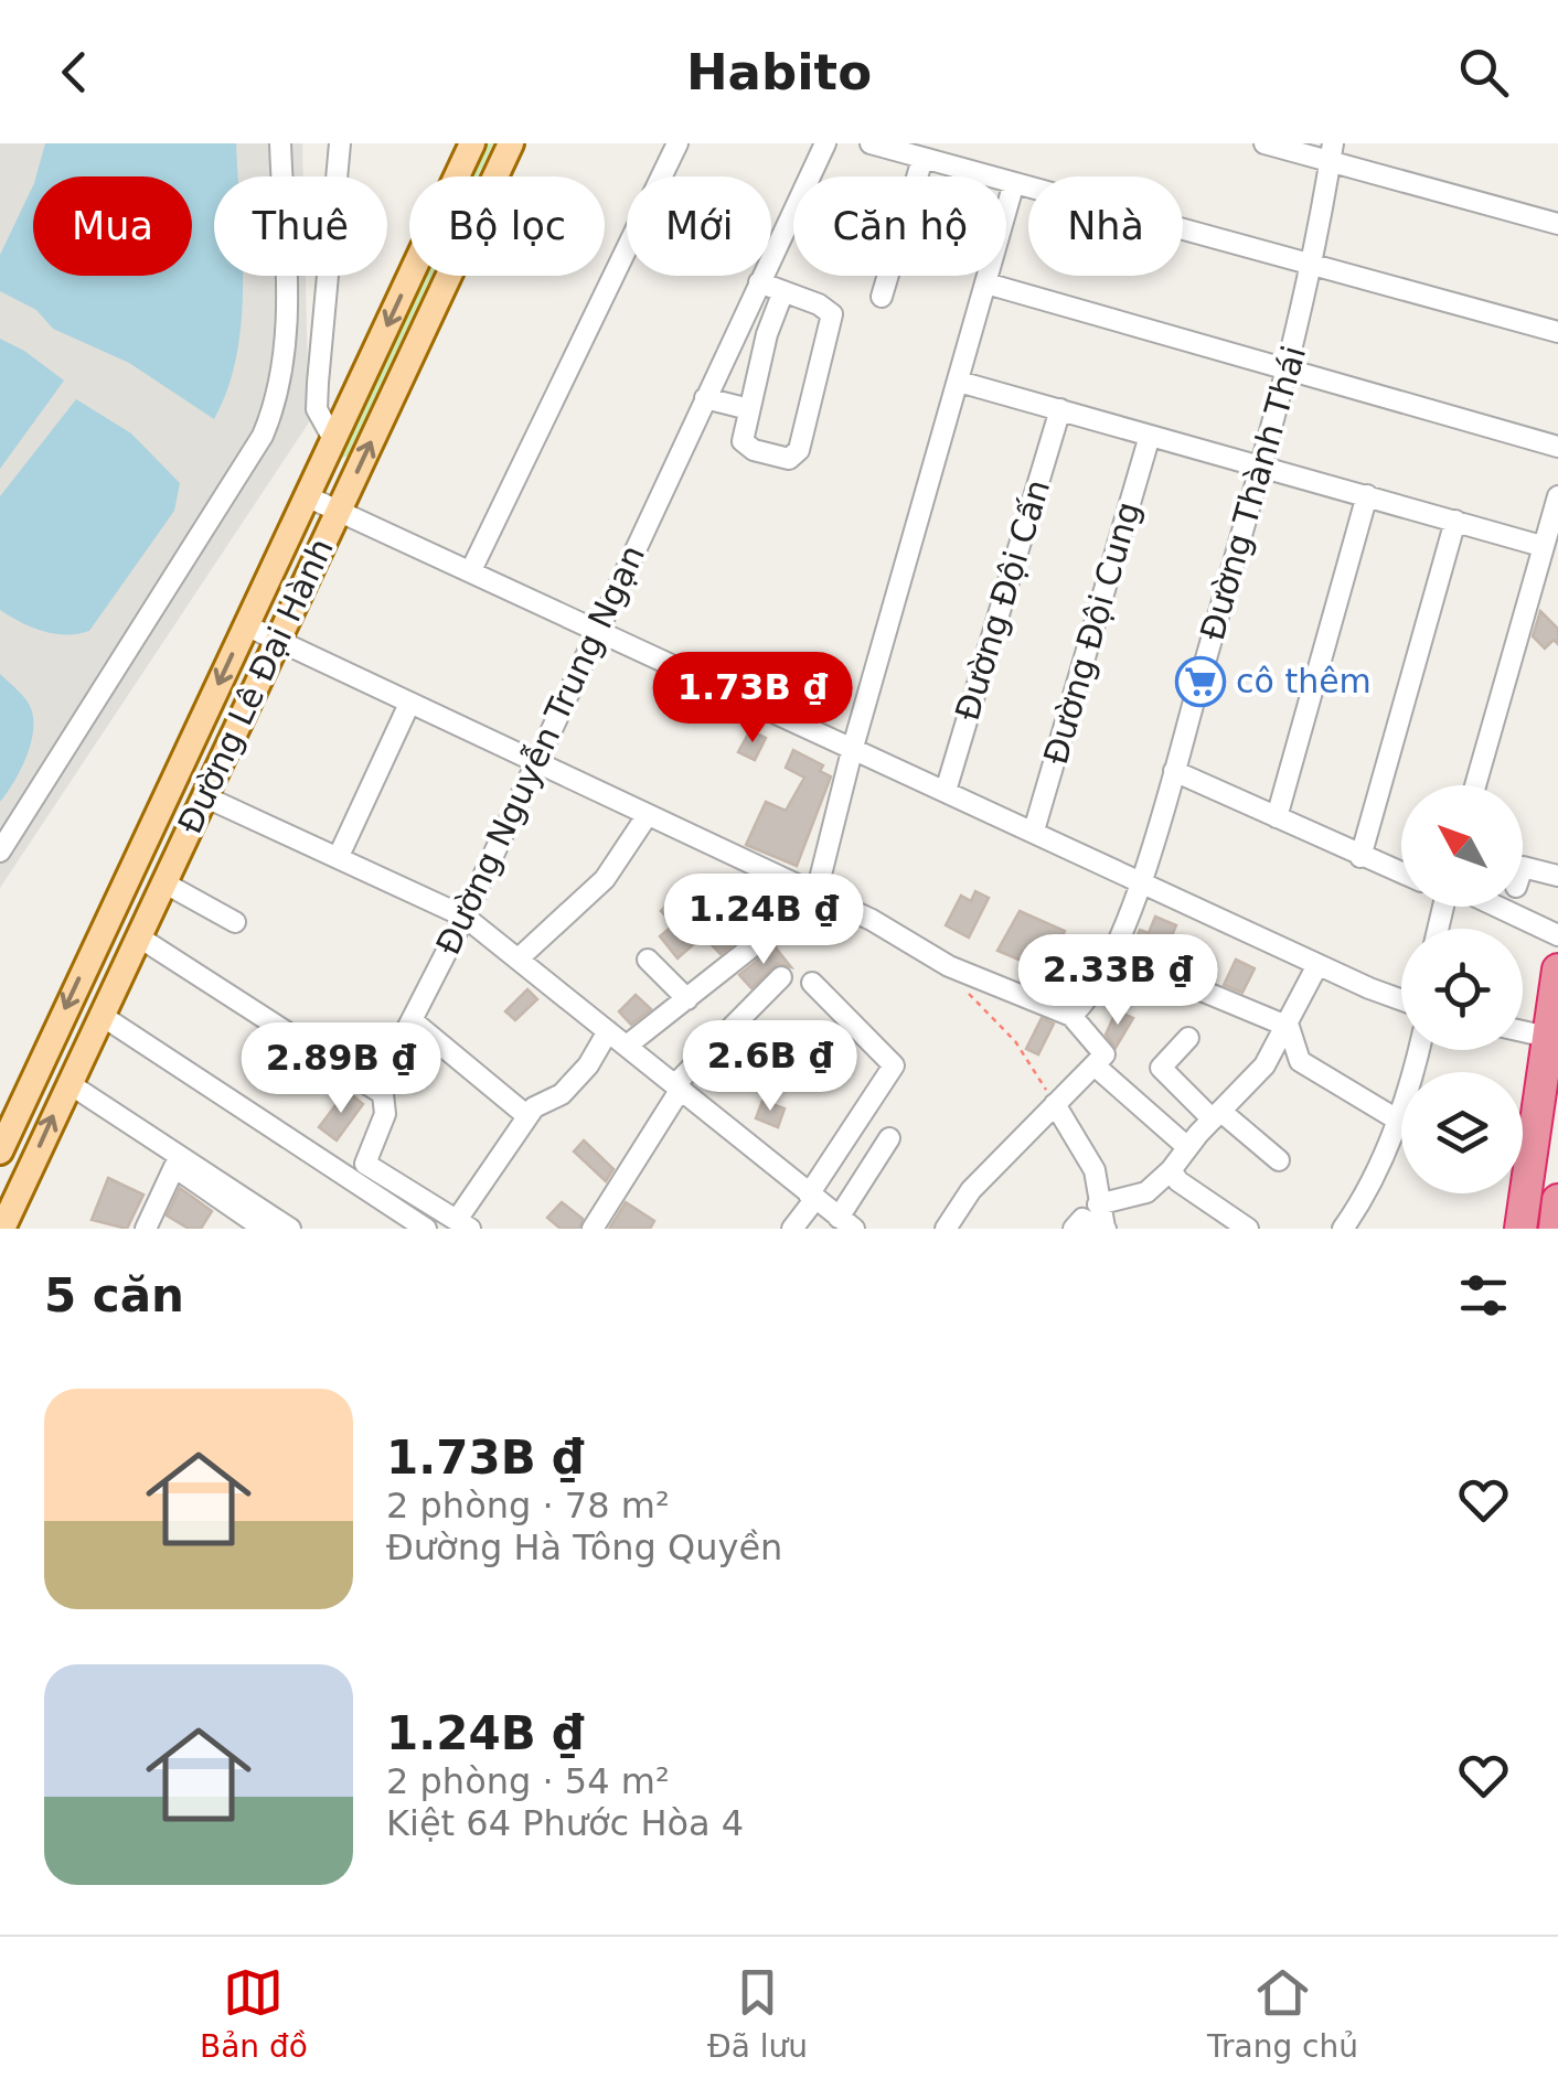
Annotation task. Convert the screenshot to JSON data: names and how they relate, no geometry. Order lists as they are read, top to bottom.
{
  "streets": {
    "main road": ["Đường Lê Đại Hành"],
    "street": [
      "Đường Thành Thái",
      "Đường Đội Cấn",
      "Đường Đội Cung",
      "Đường Nguyễn Trung Ngạn"
    ]
  },
  "places": {
    "supermarket": ["cô thêm"]
  },
  "north": "top left",
  "page": {
    "header": "Habito",
    "chip": [
      "Mua",
      "Thuê",
      "Bộ lọc",
      "Mới",
      "Căn hộ",
      "Nhà"
    ],
    "price": [
      "1.73B ₫",
      "1.24B ₫",
      "2.33B ₫",
      "2.6B ₫",
      "2.89B ₫"
    ],
    "heading": "5 căn",
    "list": [
      {
        "name": "1.73B ₫",
        "note": "2 phòng · 78 m² · Đường Hà Tông Quyền"
      },
      {
        "name": "1.24B ₫",
        "note": "2 phòng · 54 m² · Kiệt 64 Phước Hòa 4"
      }
    ],
    "tabs": ["Bản đồ", "Đã lưu", "Trang chủ"]
  }
}
